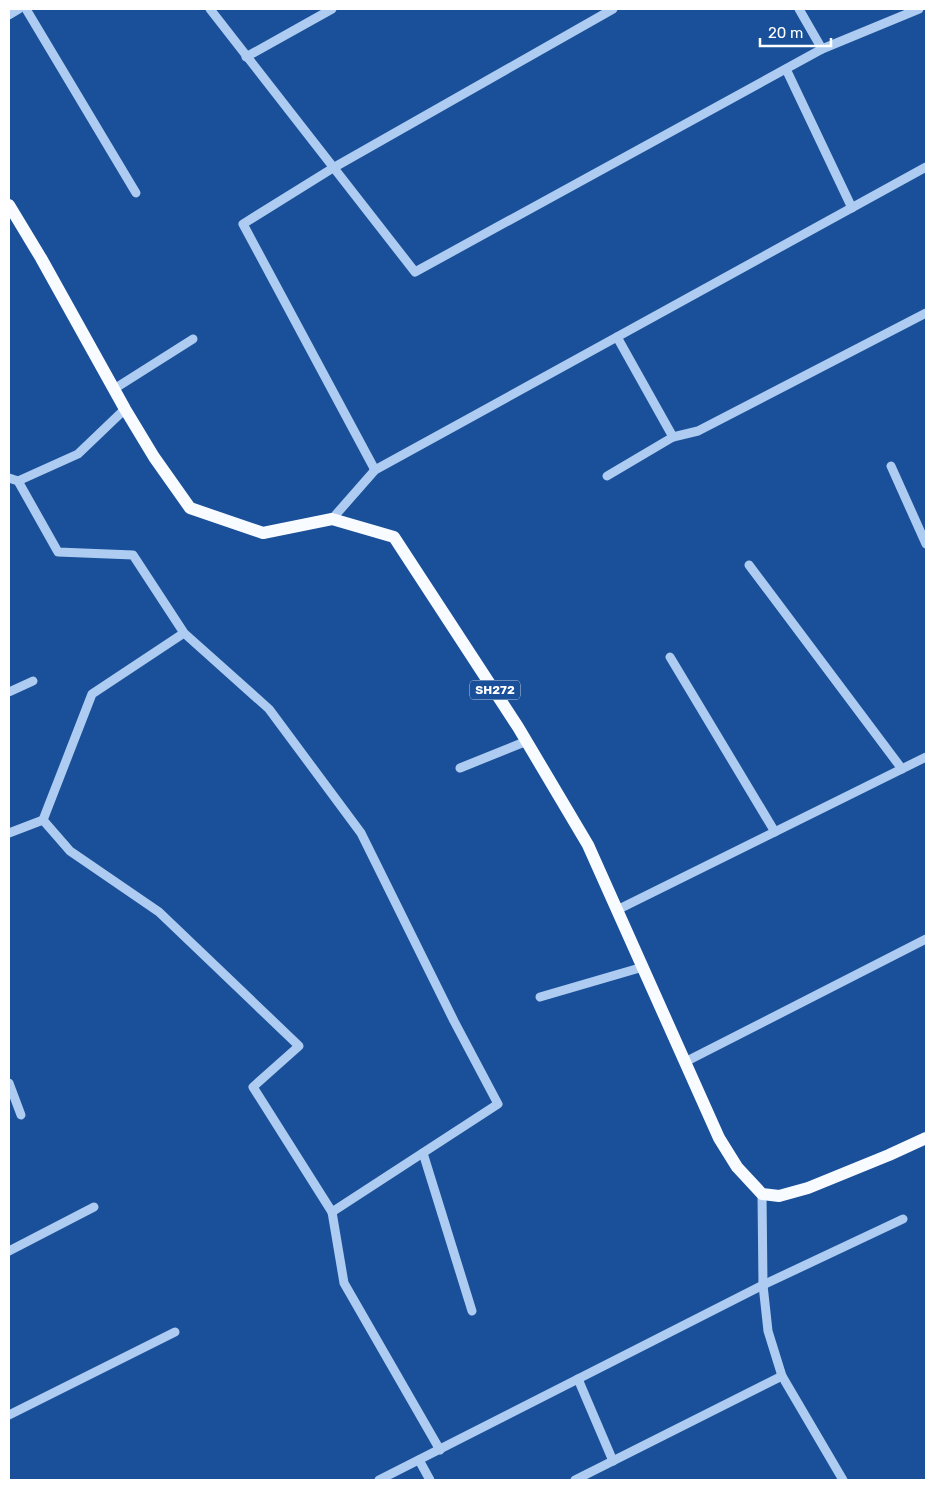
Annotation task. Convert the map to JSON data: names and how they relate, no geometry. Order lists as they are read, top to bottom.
{
  "streets": {
    "main road": ["SH272"]
  },
  "scale_bar": "20 m"
}
